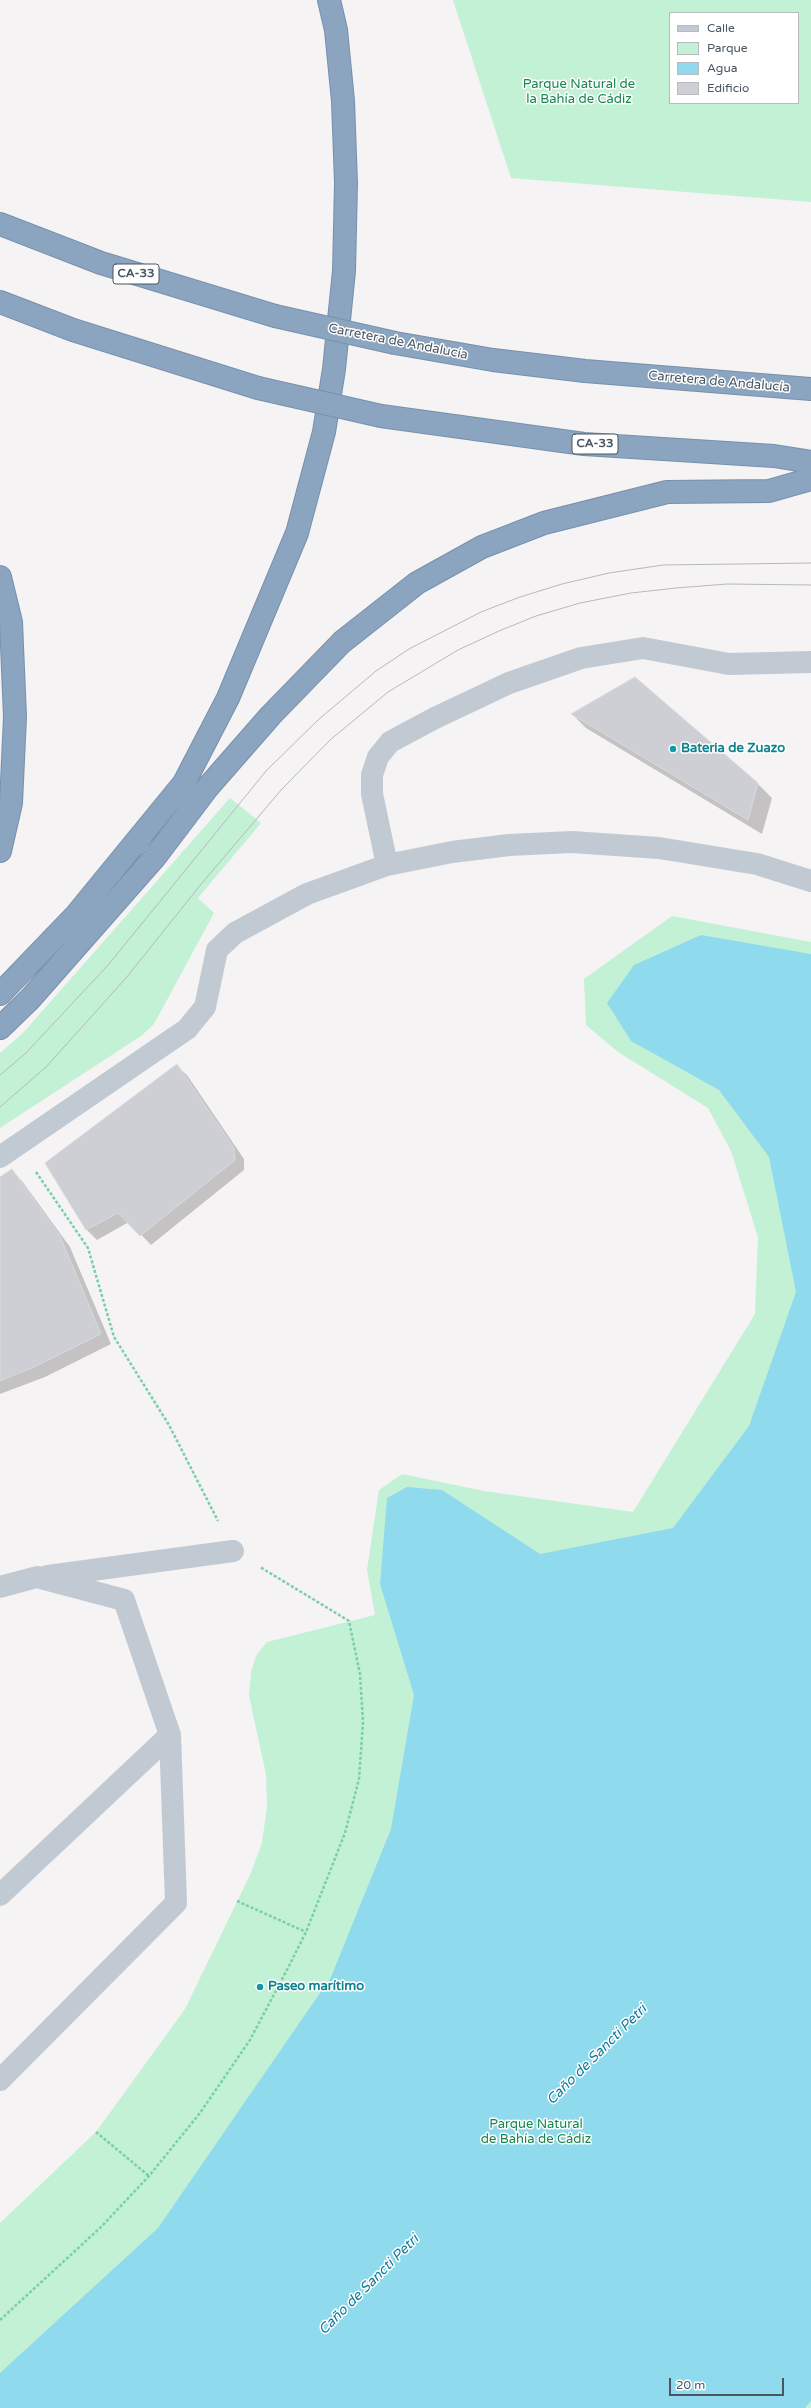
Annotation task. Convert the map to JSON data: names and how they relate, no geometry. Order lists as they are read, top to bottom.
{
  "streets": {
    "highway": ["CA-33", "Carretera de Andalucía"]
  },
  "water": ["Caño de Sancti Petri"],
  "parks": ["Parque Natural de la Bahía de Cádiz", "Parque Natural de Bahía de Cádiz"],
  "places": ["Bateria de Zuazo", "Paseo marítimo"],
  "legend": [
    "Calle",
    "Parque",
    "Agua",
    "Edificio"
  ],
  "scale_bar": "20 m"
}
